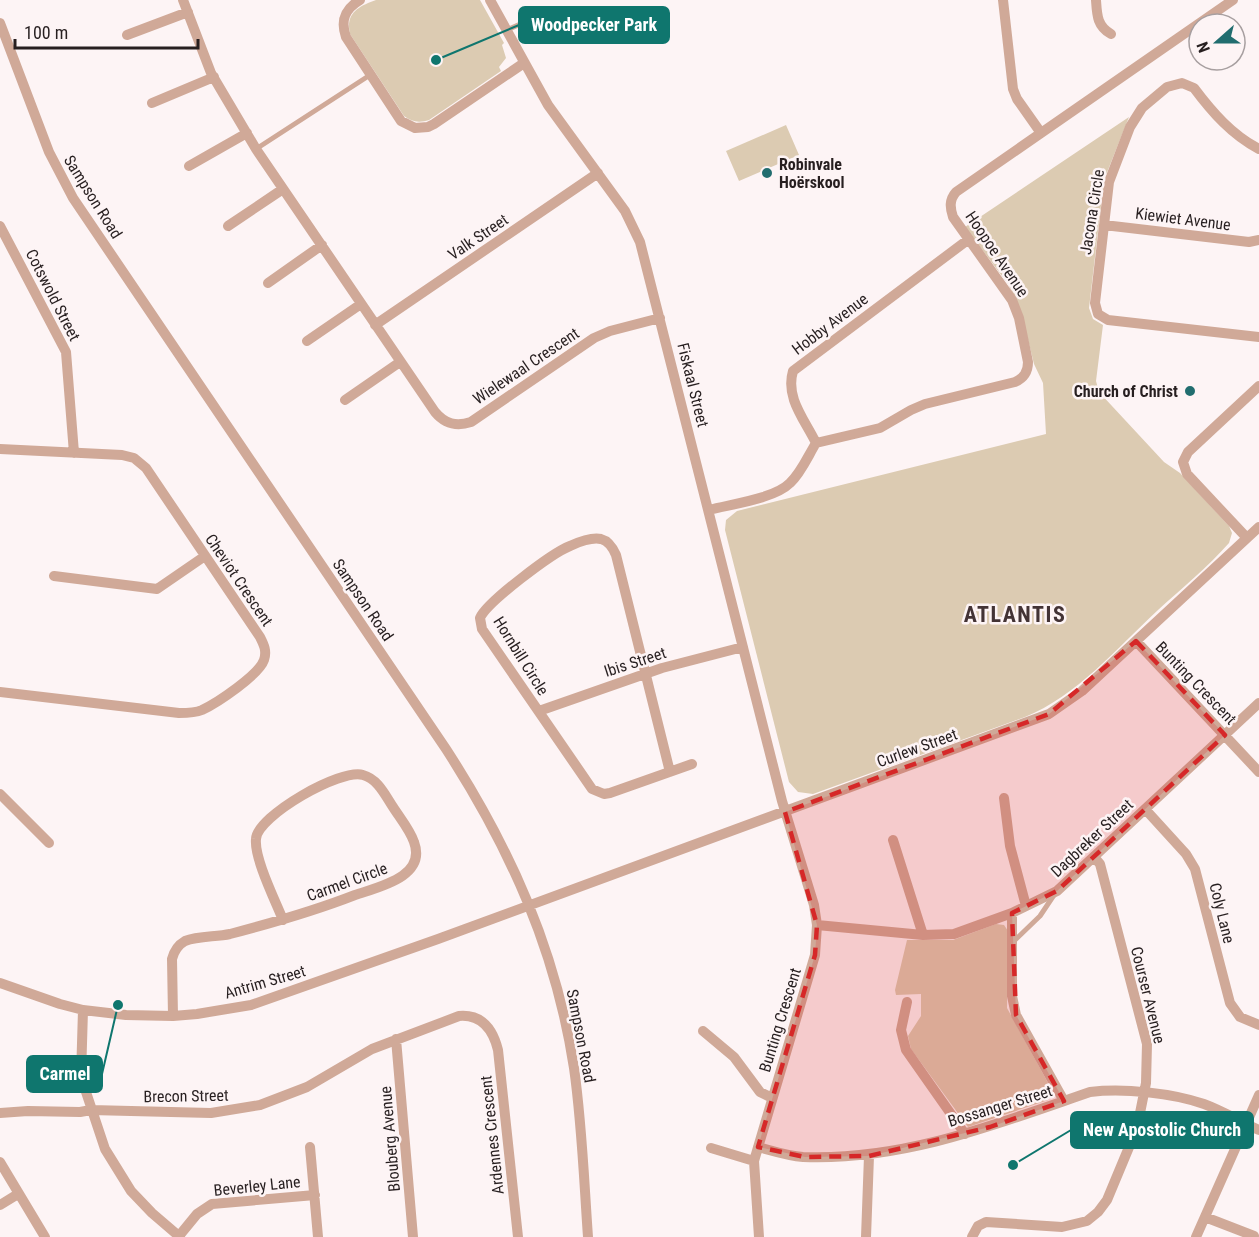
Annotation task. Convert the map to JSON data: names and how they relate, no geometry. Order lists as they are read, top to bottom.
{
  "streets": {
    "street": [
      "Sampson Road",
      "Jacona Circle",
      "Kiewiet Avenue",
      "Valk Street",
      "Hoopoe Avenue",
      "Cotswold Street",
      "Hobby Avenue",
      "Wielewaal Crescent",
      "Fiskaal Street",
      "Cheviot Crescent",
      "Hornbill Circle",
      "Ibis Street",
      "Bunting Crescent",
      "Curlew Street",
      "Dagbreker Street",
      "Carmel Circle",
      "Coly Lane",
      "Antrim Street",
      "Courser Avenue",
      "Brecon Street",
      "Bossanger Street",
      "Ardennes Crescent",
      "Blouberg Avenue",
      "Beverley Lane"
    ]
  },
  "crossings": [
    ["Sampson Road", "Curlew Street"],
    ["Sampson Road", "Antrim Street"],
    ["Jacona Circle", "Kiewiet Avenue"],
    ["Valk Street", "Wielewaal Crescent"],
    ["Valk Street", "Fiskaal Street"],
    ["Hoopoe Avenue", "Hobby Avenue"],
    ["Cotswold Street", "Cheviot Crescent"],
    ["Wielewaal Crescent", "Fiskaal Street"],
    ["Fiskaal Street", "Ibis Street"],
    ["Fiskaal Street", "Bunting Crescent"],
    ["Fiskaal Street", "Curlew Street"],
    ["Hornbill Circle", "Ibis Street"],
    ["Bunting Crescent", "Curlew Street"],
    ["Bunting Crescent", "Dagbreker Street"],
    ["Bunting Crescent", "Bossanger Street"],
    ["Curlew Street", "Antrim Street"],
    ["Dagbreker Street", "Coly Lane"],
    ["Dagbreker Street", "Courser Avenue"],
    ["Carmel Circle", "Antrim Street"],
    ["Courser Avenue", "Bossanger Street"],
    ["Brecon Street", "Ardennes Crescent"],
    ["Brecon Street", "Blouberg Avenue"]
  ],
  "districts": ["ATLANTIS"],
  "places": [
    "Woodpecker Park",
    "Robinvale Hoërskool",
    "Church of Christ",
    "Carmel",
    "New Apostolic Church"
  ],
  "scale_bar": "100 m",
  "north": "left"
}
